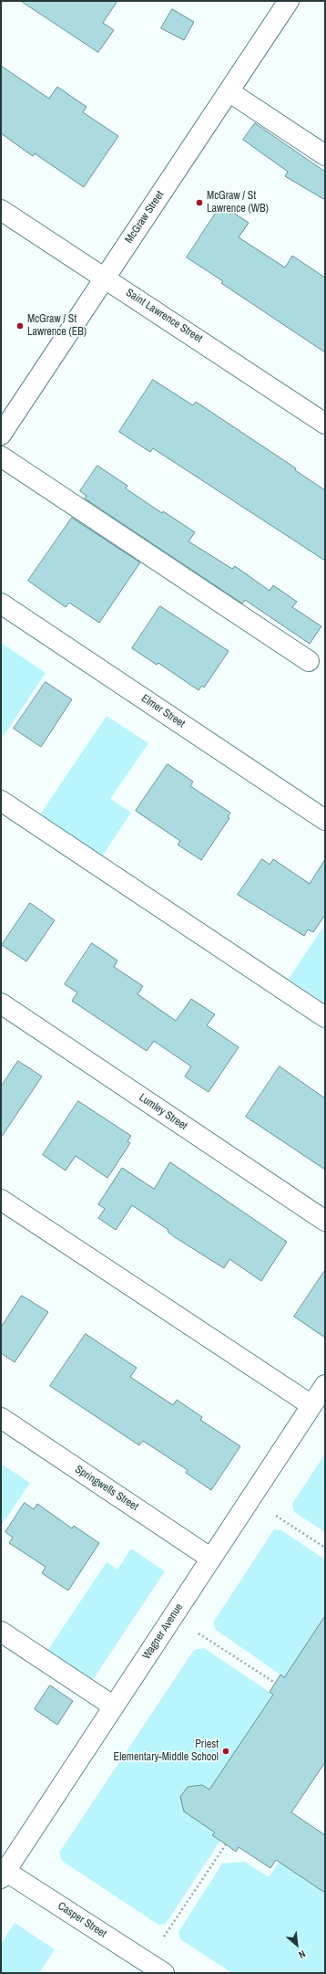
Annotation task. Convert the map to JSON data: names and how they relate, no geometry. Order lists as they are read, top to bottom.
{
  "streets": {
    "street": [
      "McGraw Street",
      "Saint Lawrence Street",
      "Elmer Street",
      "Lumley Street",
      "Springwells Street",
      "Wagner Avenue",
      "Casper Street"
    ]
  },
  "crossings": [
    ["McGraw Street", "Saint Lawrence Street"],
    ["Springwells Street", "Wagner Avenue"],
    ["Wagner Avenue", "Casper Street"]
  ],
  "places": ["McGraw / St Lawrence (WB)", "McGraw / St Lawrence (EB)", "Priest Elementary‑Middle School"],
  "north": "bottom right"
}
